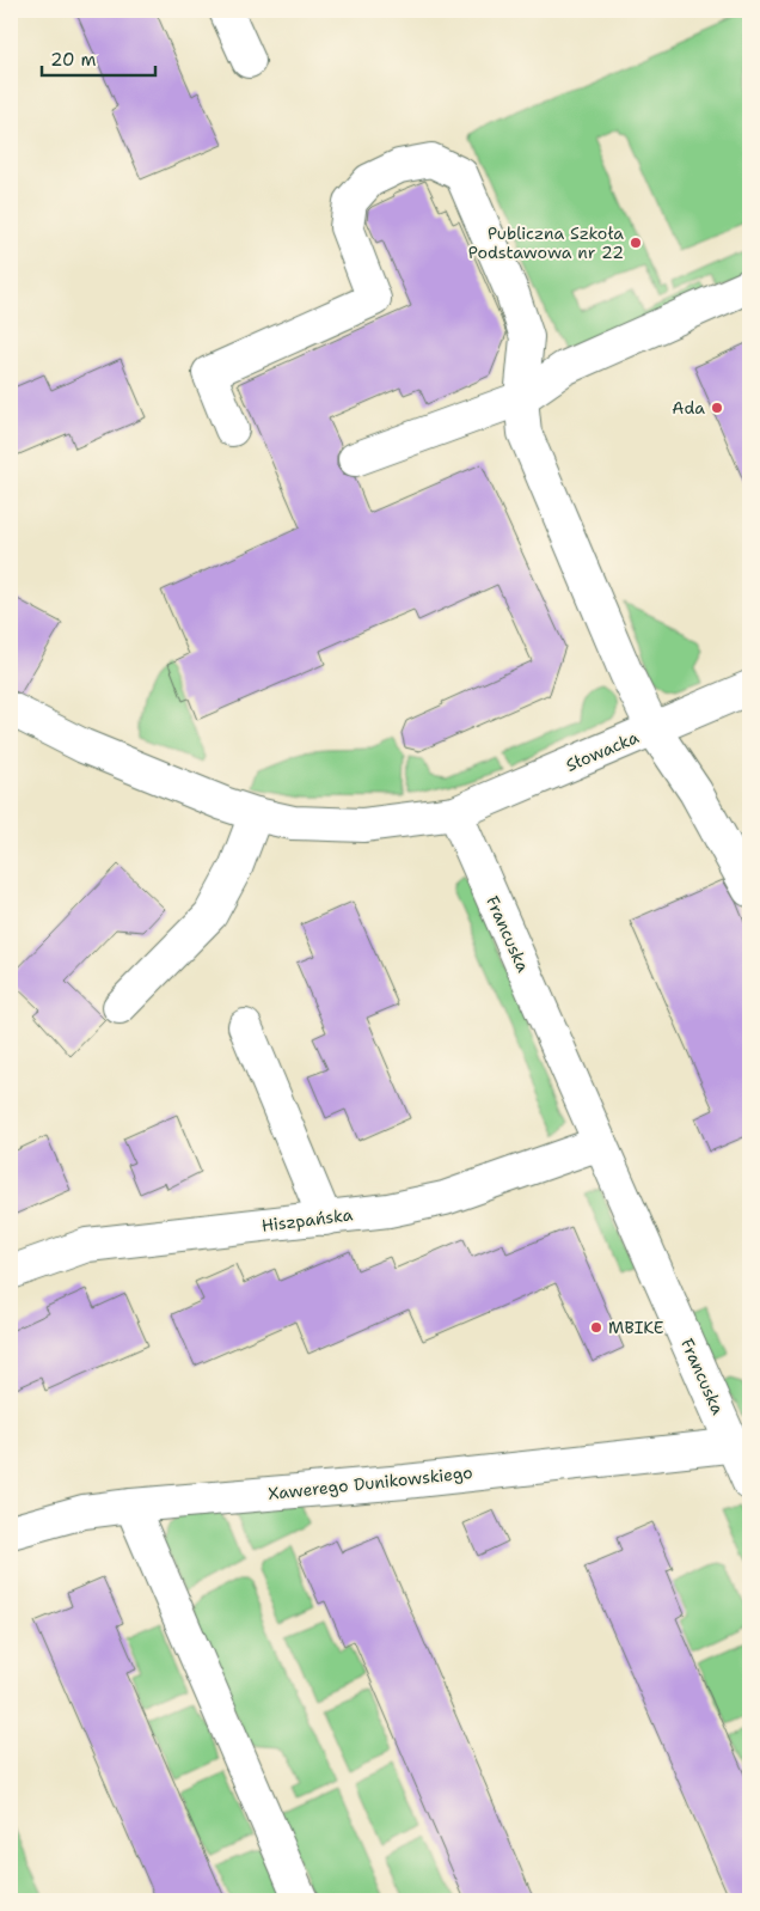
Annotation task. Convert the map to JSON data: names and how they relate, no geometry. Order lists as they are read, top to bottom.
{
  "streets": {
    "street": [
      "Słowacka",
      "Francuska",
      "Hiszpańska",
      "Xawerego Dunikowskiego"
    ]
  },
  "crossings": [
    ["Słowacka", "Francuska"],
    ["Francuska", "Hiszpańska"],
    ["Francuska", "Xawerego Dunikowskiego"]
  ],
  "places": ["Publiczna Szkoła Podstawowa nr 22", "Ada", "MBIKE"],
  "scale_bar": "20 m"
}
